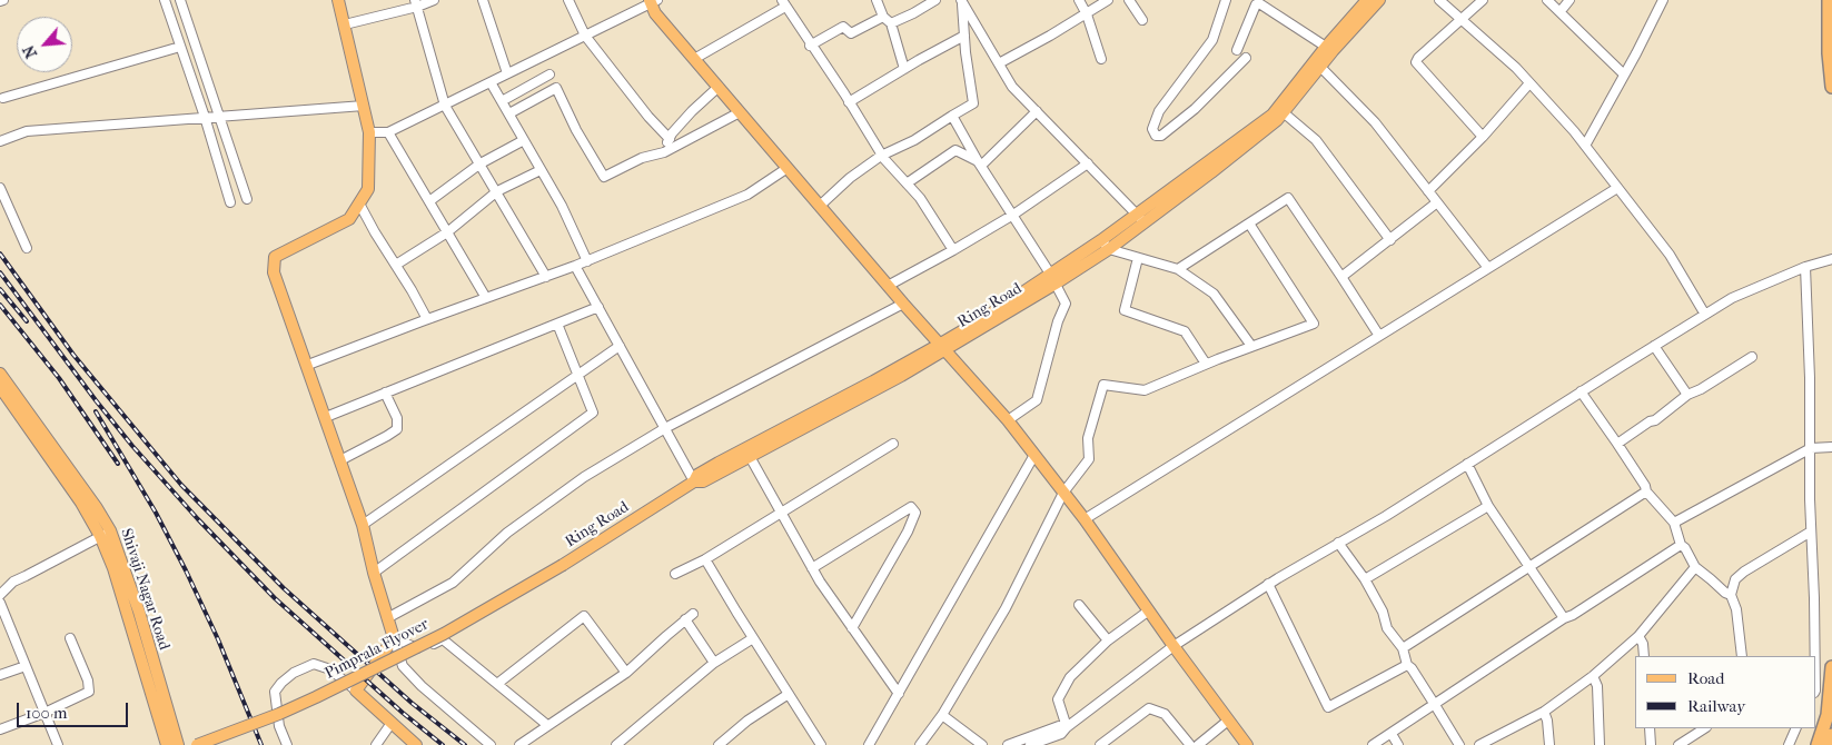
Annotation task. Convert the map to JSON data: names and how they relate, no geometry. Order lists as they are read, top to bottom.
{
  "streets": {
    "main road": ["Ring Road", "Shivaji Nagar Road", "Pimprala Flyover"]
  },
  "crossings": [
    ["Ring Road", "Pimprala Flyover"]
  ],
  "legend": ["Road", "Railway"],
  "scale_bar": "100 m",
  "north": "bottom left"
}
